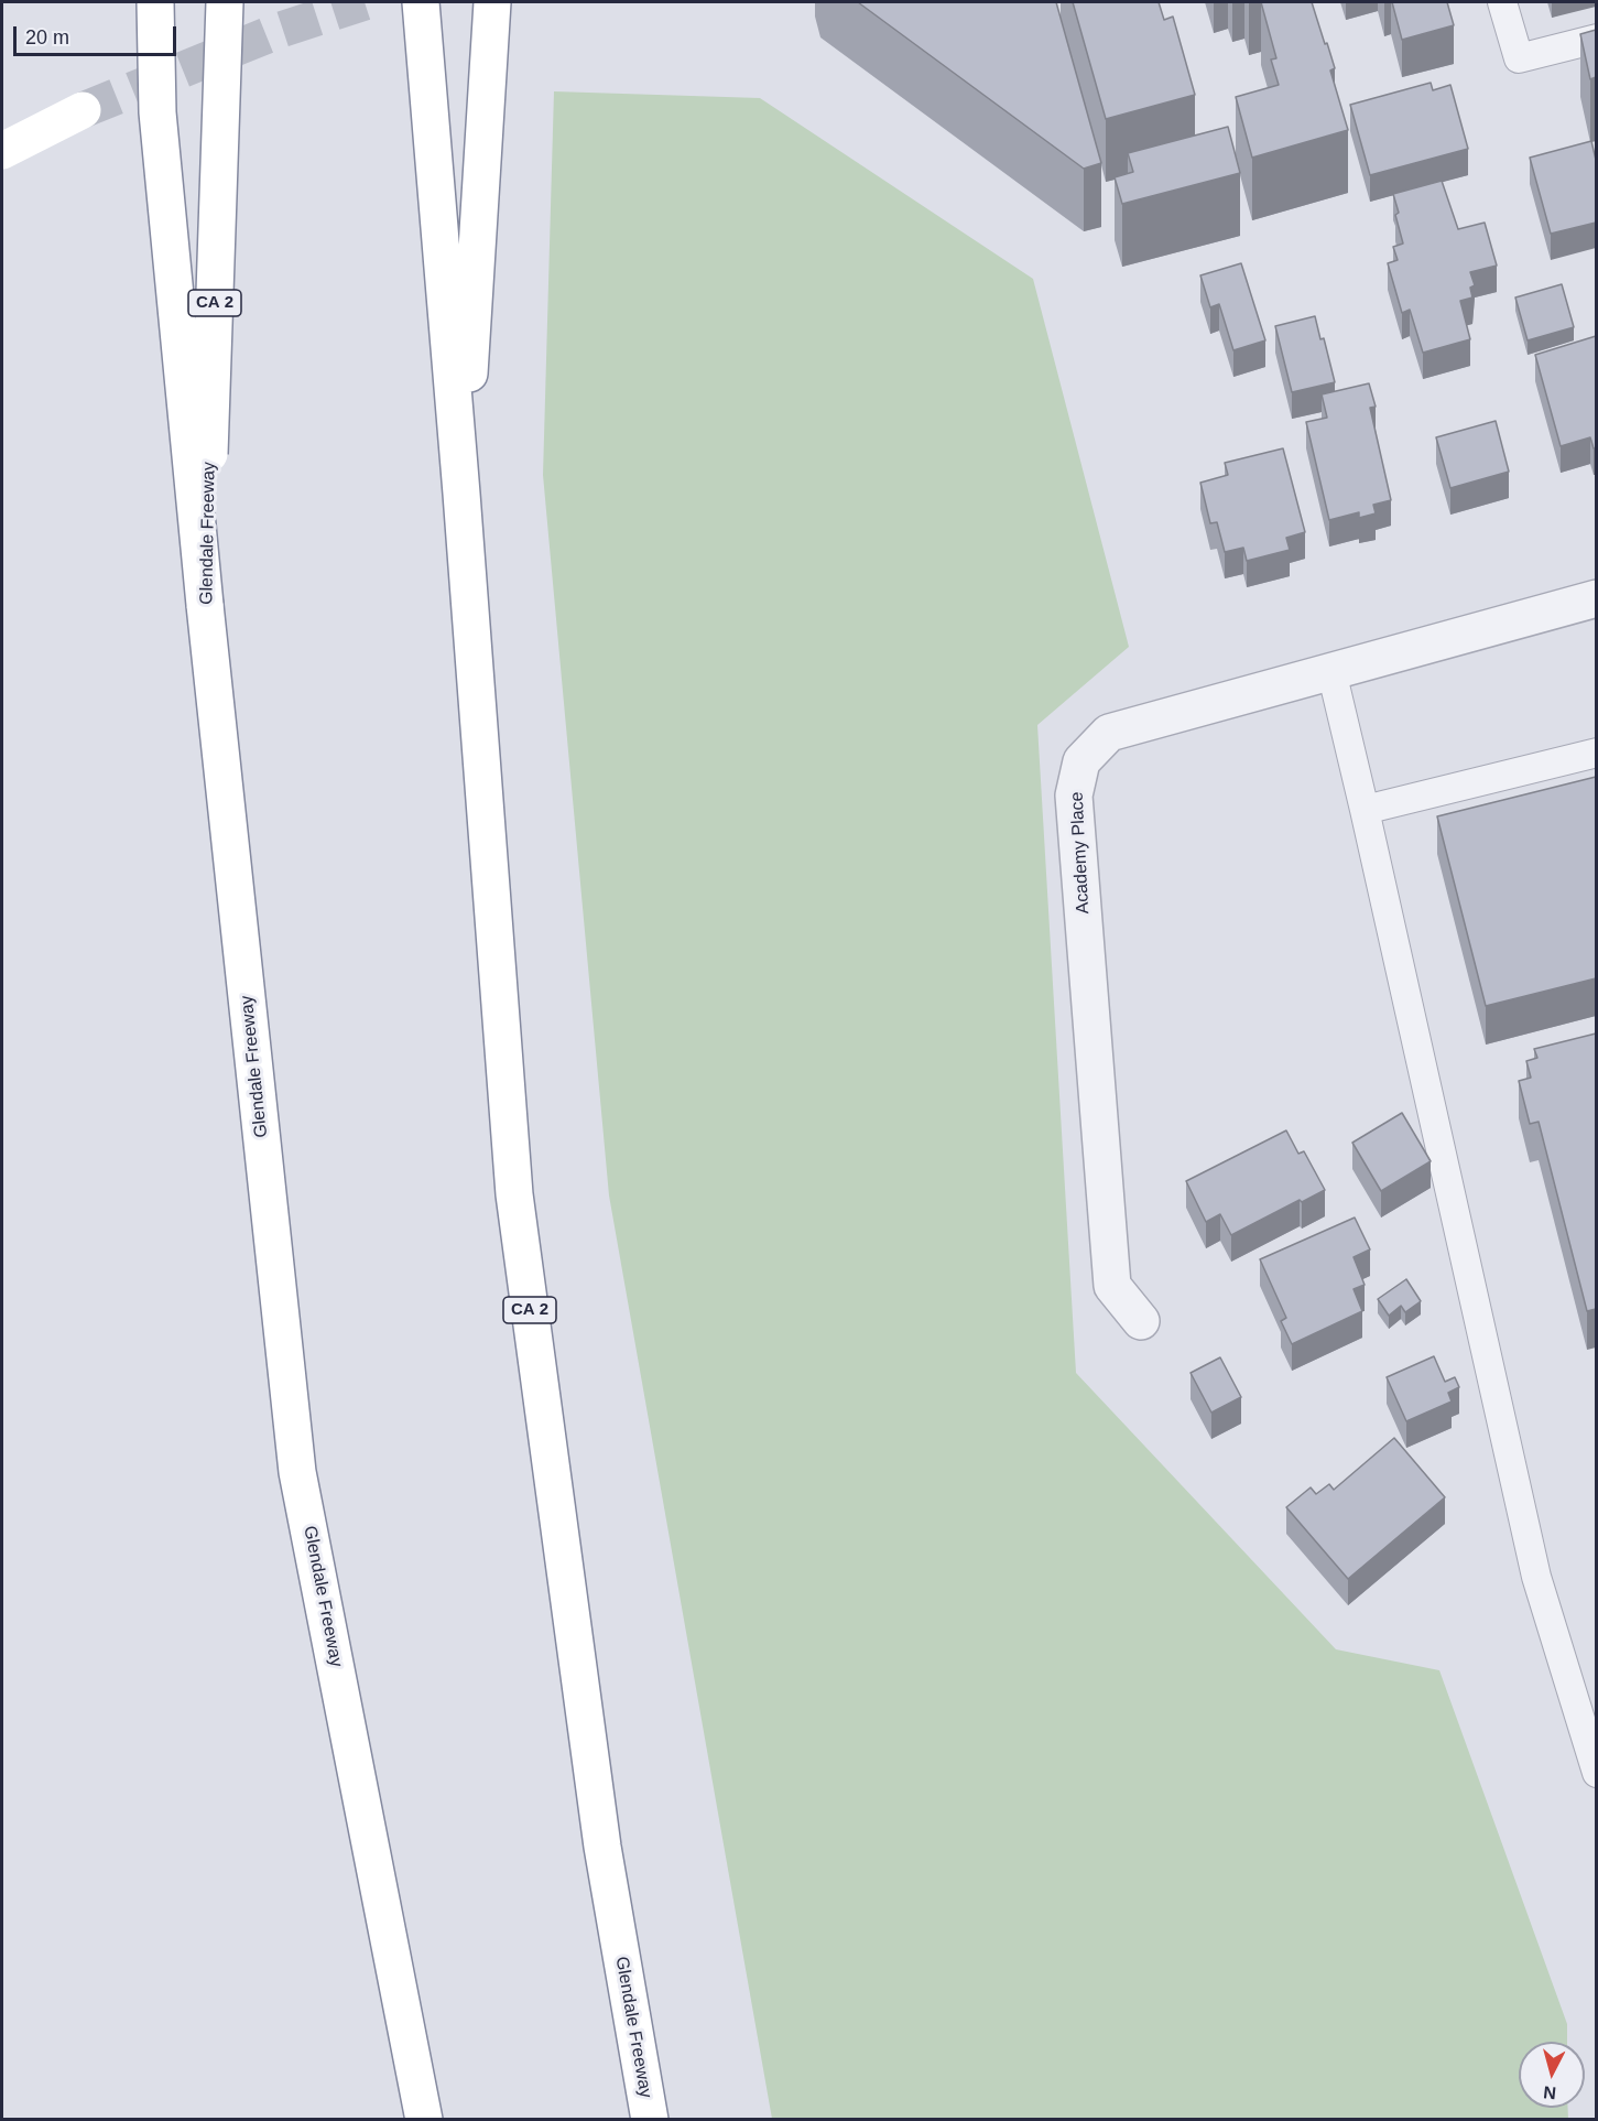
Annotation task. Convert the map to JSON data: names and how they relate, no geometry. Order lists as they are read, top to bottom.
{
  "streets": {
    "main road": ["CA 2", "Glendale Freeway"],
    "street": ["Academy Place"]
  },
  "scale_bar": "20 m",
  "north": "bottom"
}
